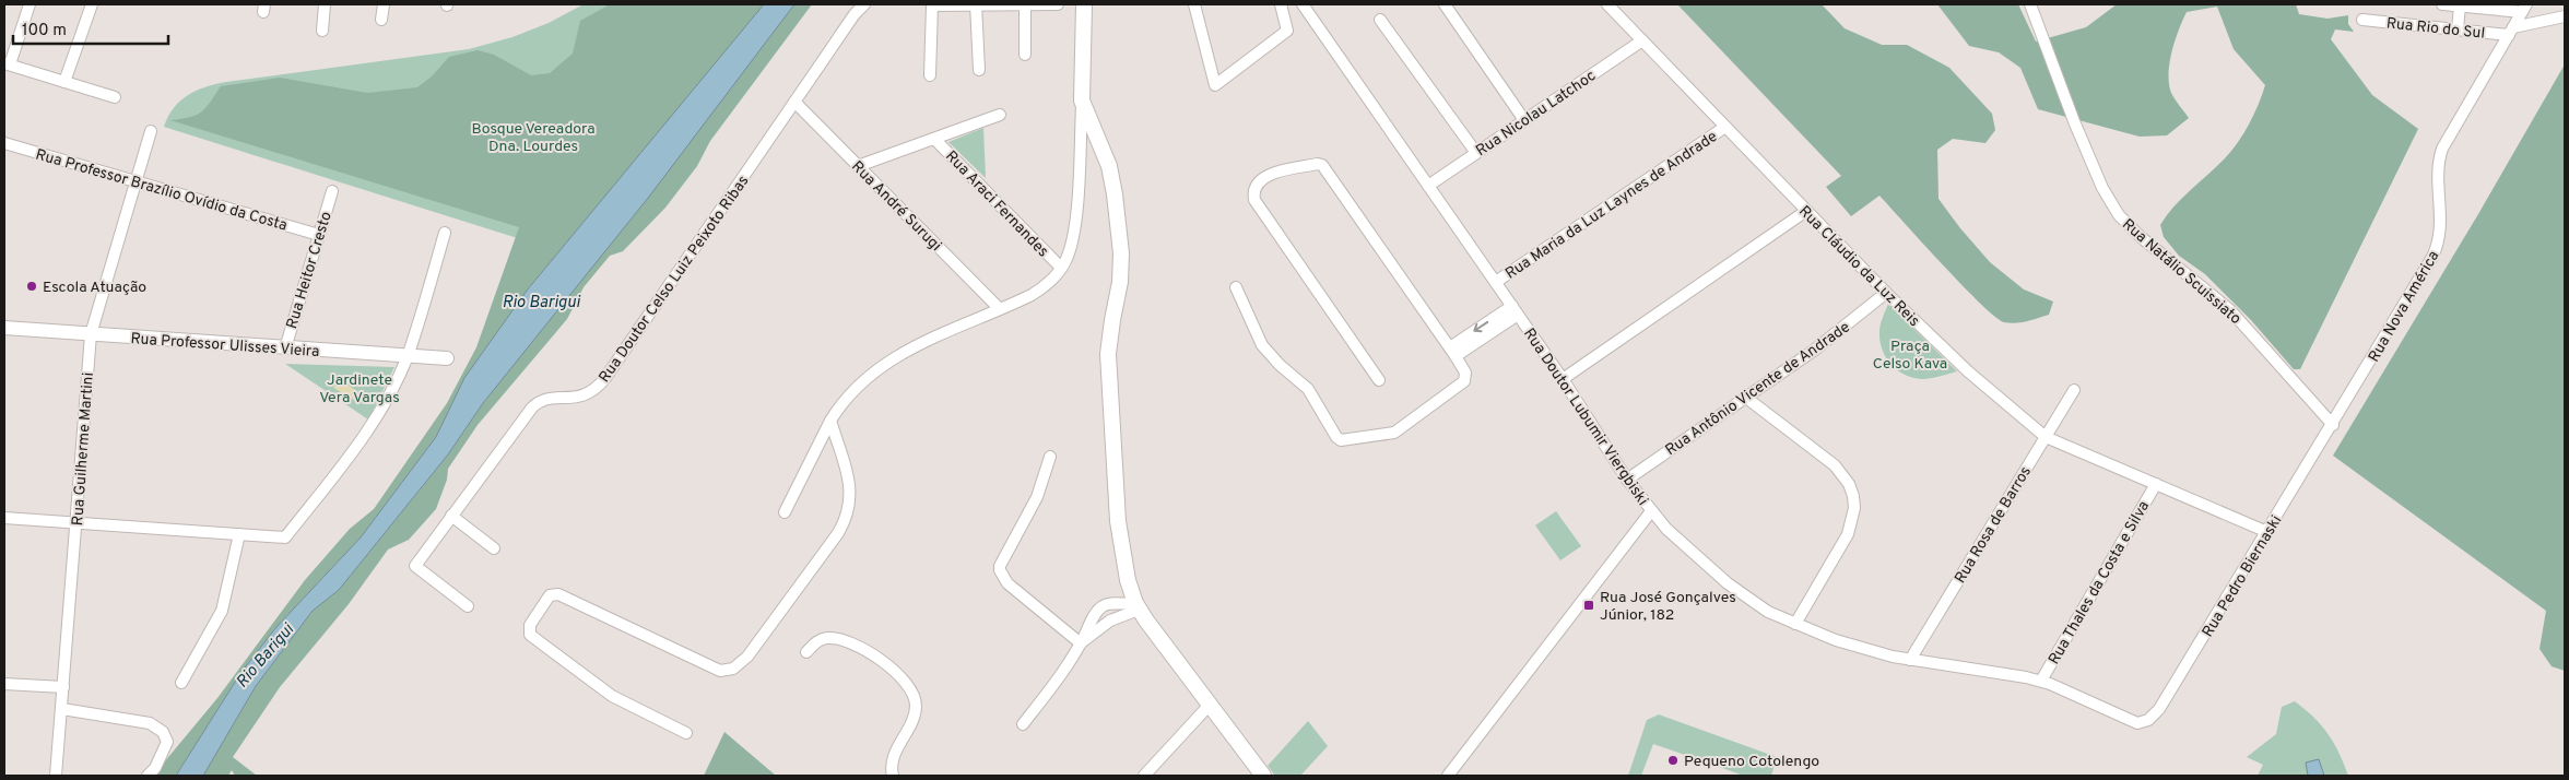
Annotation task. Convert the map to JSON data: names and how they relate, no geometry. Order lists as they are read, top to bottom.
{
  "streets": {
    "street": [
      "Rua Rio do Sul",
      "Rua Nicolau Latchoc",
      "Rua Professor Brazílio Ovídio da Costa",
      "Rua Araci Fernandes",
      "Rua Maria da Luz Laynes de Andrade",
      "Rua André Surugi",
      "Rua Cláudio da Luz Reis",
      "Rua Heitor Cresto",
      "Rua Natálio Scuissiato",
      "Rua Doutor Celso Luiz Peixoto Ribas",
      "Rua Nova América",
      "Rua Professor Ulisses Vieira",
      "Rua Antônio Vicente de Andrade",
      "Rua Doutor Lubumir Viergbiski",
      "Rua Guilherme Martini",
      "Rua Rosa de Barros",
      "Rua Pedro Biernaski",
      "Rua Thales da Costa e Silva"
    ]
  },
  "crossings": [
    ["Rua Rio do Sul", "Rua Nova América"],
    ["Rua Nicolau Latchoc", "Rua Cláudio da Luz Reis"],
    ["Rua Nicolau Latchoc", "Rua Doutor Lubumir Viergbiski"],
    ["Rua Professor Brazílio Ovídio da Costa", "Rua Heitor Cresto"],
    ["Rua Professor Brazílio Ovídio da Costa", "Rua Guilherme Martini"],
    ["Rua Maria da Luz Laynes de Andrade", "Rua Cláudio da Luz Reis"],
    ["Rua Maria da Luz Laynes de Andrade", "Rua Doutor Lubumir Viergbiski"],
    ["Rua André Surugi", "Rua Doutor Celso Luiz Peixoto Ribas"],
    ["Rua Cláudio da Luz Reis", "Rua Antônio Vicente de Andrade"],
    ["Rua Cláudio da Luz Reis", "Rua Rosa de Barros"],
    ["Rua Cláudio da Luz Reis", "Rua Pedro Biernaski"],
    ["Rua Cláudio da Luz Reis", "Rua Thales da Costa e Silva"],
    ["Rua Heitor Cresto", "Rua Professor Ulisses Vieira"],
    ["Rua Natálio Scuissiato", "Rua Nova América"],
    ["Rua Natálio Scuissiato", "Rua Pedro Biernaski"],
    ["Rua Nova América", "Rua Pedro Biernaski"],
    ["Rua Professor Ulisses Vieira", "Rua Guilherme Martini"],
    ["Rua Antônio Vicente de Andrade", "Rua Doutor Lubumir Viergbiski"],
    ["Rua Doutor Lubumir Viergbiski", "Rua Rosa de Barros"],
    ["Rua Doutor Lubumir Viergbiski", "Rua Pedro Biernaski"],
    ["Rua Doutor Lubumir Viergbiski", "Rua Thales da Costa e Silva"]
  ],
  "water": ["Rio Barigui"],
  "parks": ["Bosque Vereadora Dna. Lourdes", "Praça Celso Kava", "Jardinete Vera Vargas"],
  "places": {
    "other": ["Escola Atuação", "Pequeno Cotolengo"],
    "transit": ["Rua José Gonçalves Júnior, 182"]
  },
  "scale_bar": "100 m"
}
